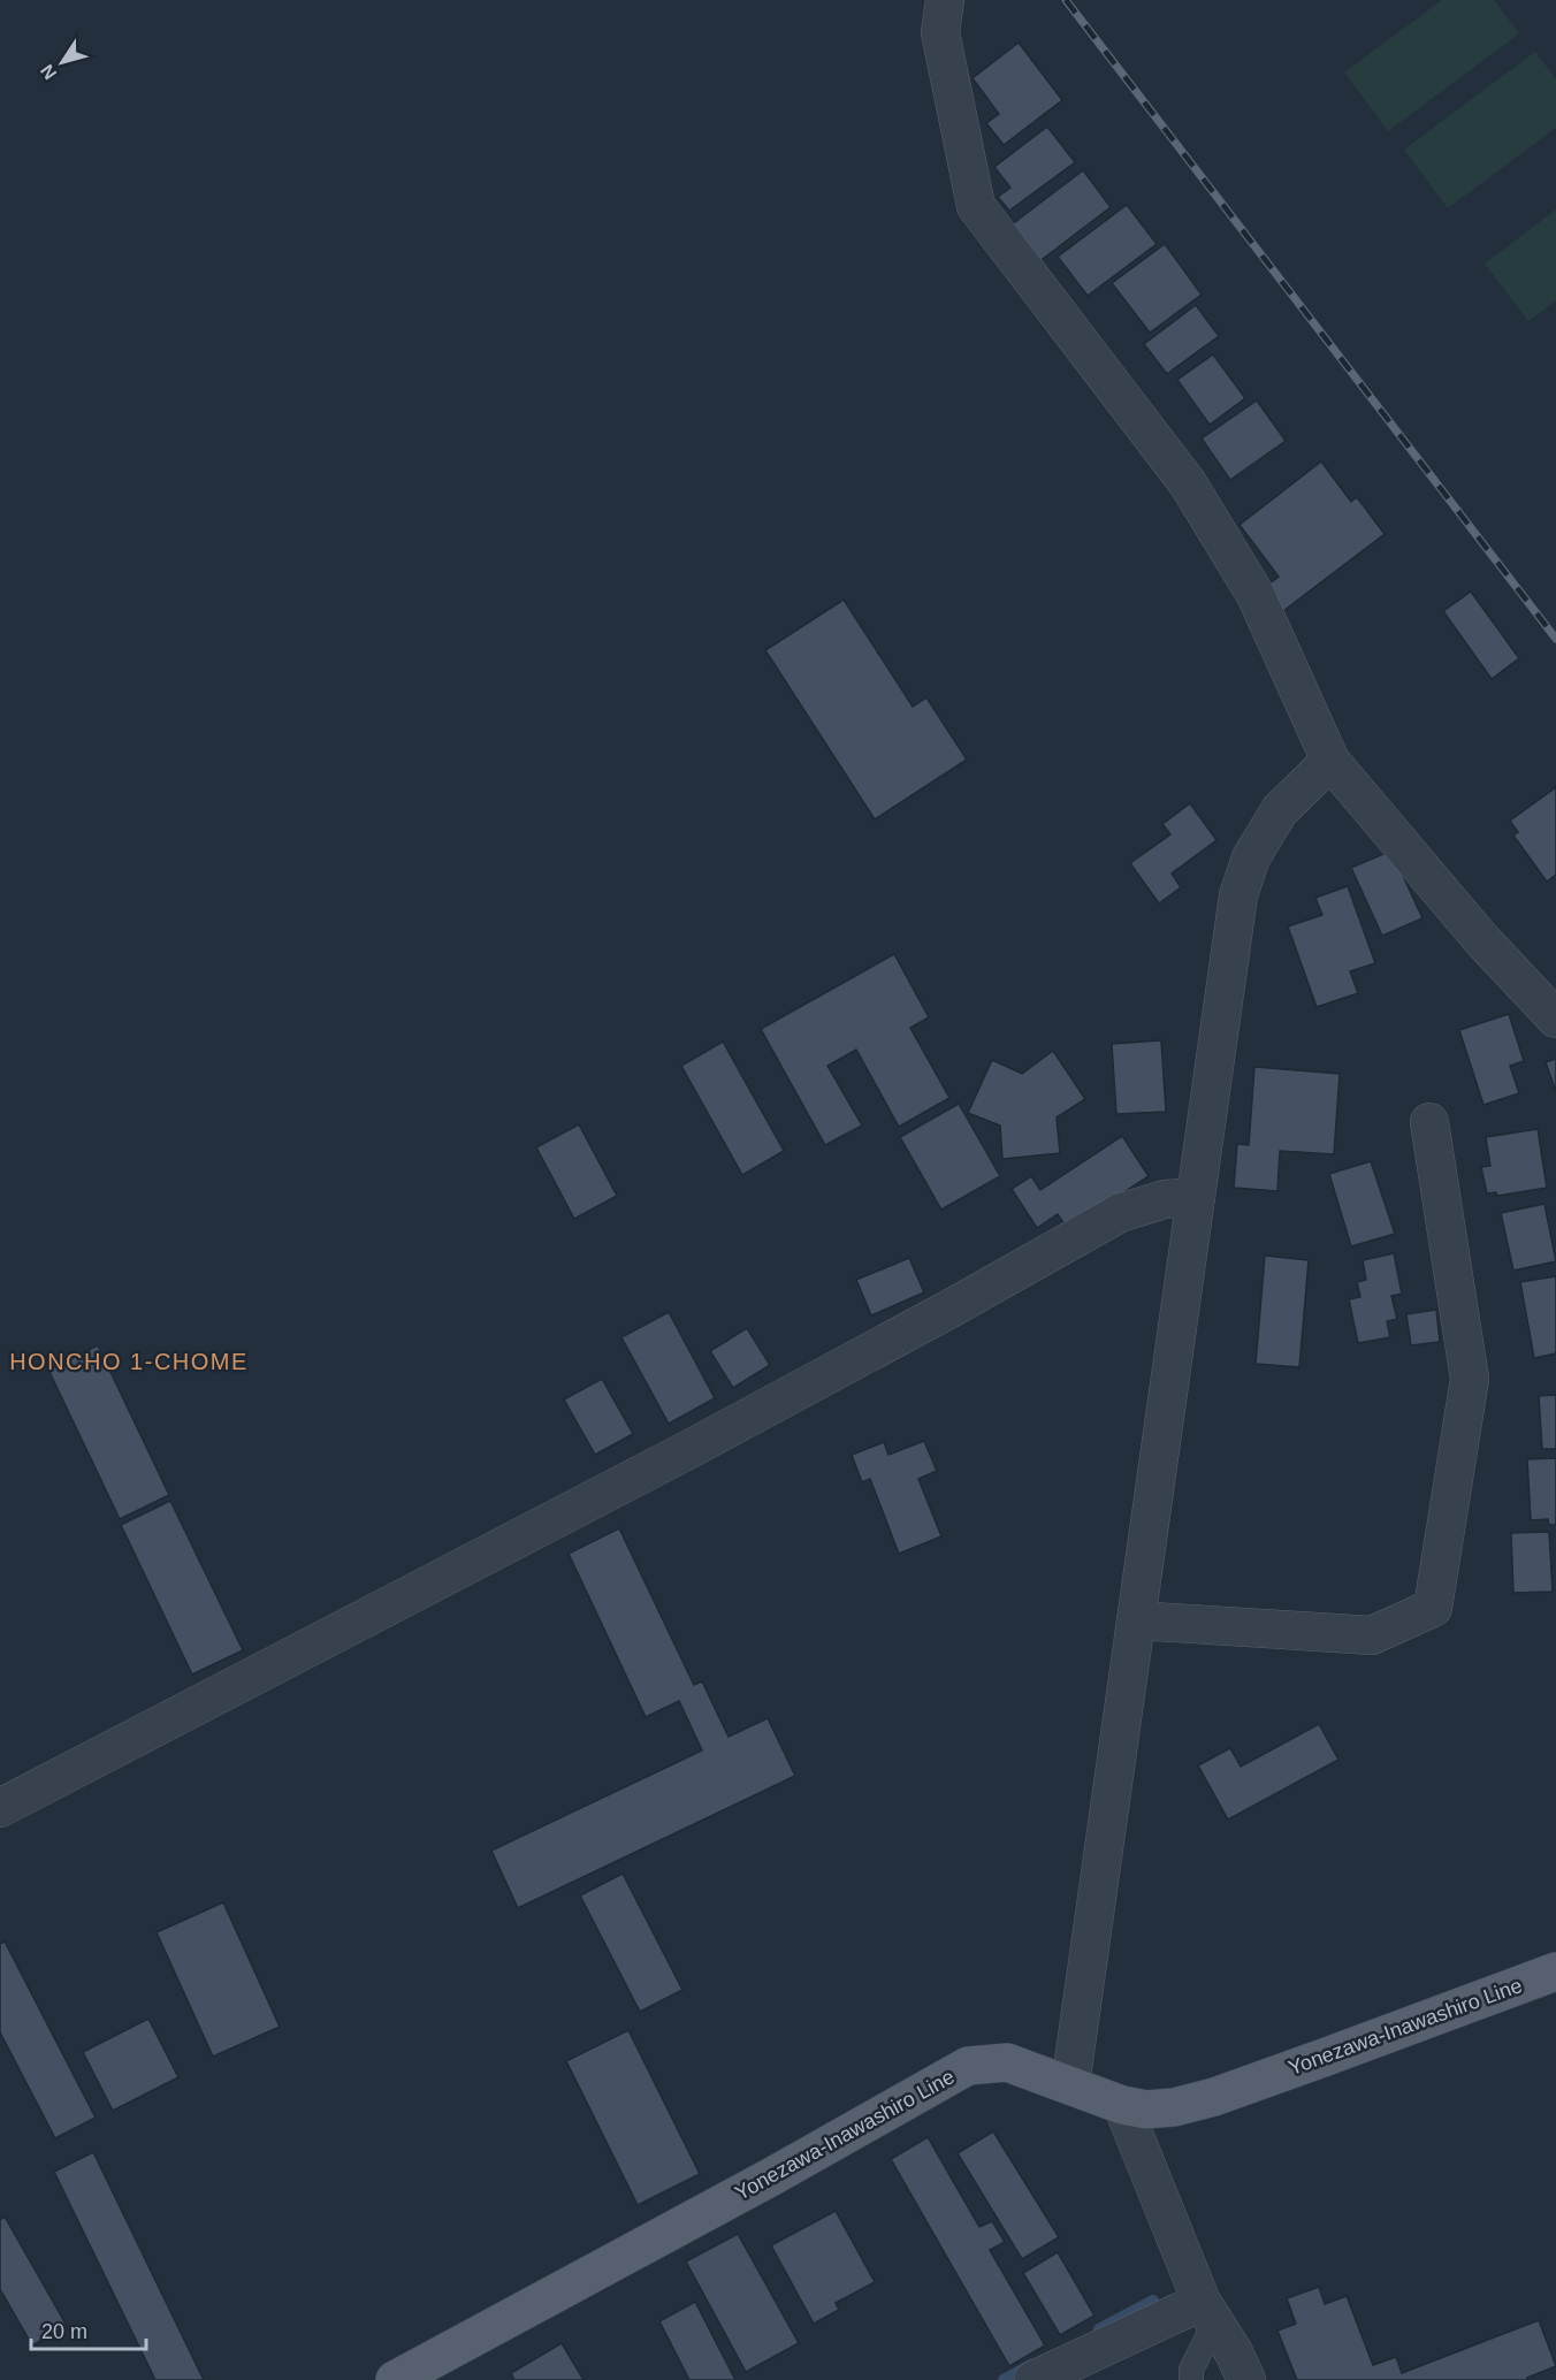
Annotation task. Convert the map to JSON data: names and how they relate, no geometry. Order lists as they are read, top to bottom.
{
  "streets": {
    "main road": ["Yonezawa-Inawashiro Line"]
  },
  "districts": ["HONCHO 1-CHOME"],
  "scale_bar": "20 m",
  "north": "bottom left"
}
